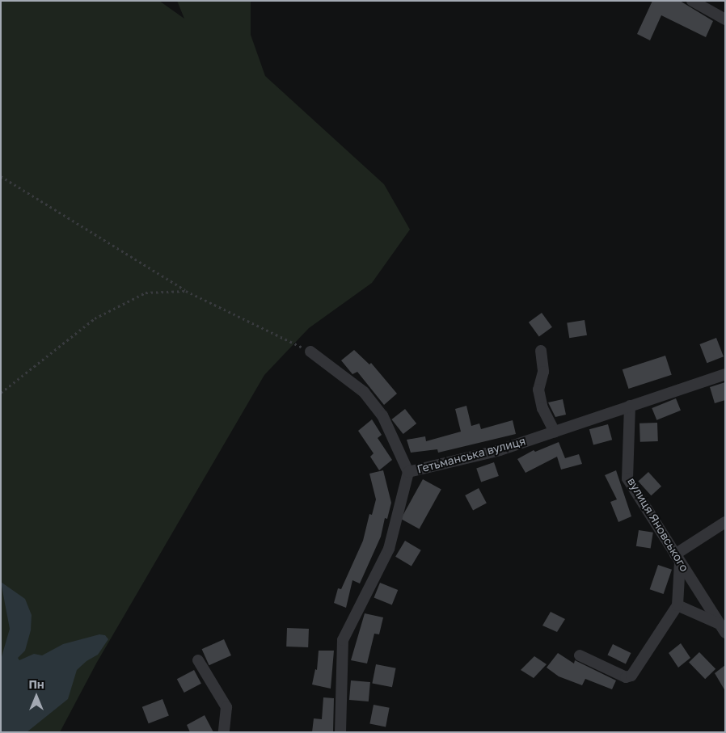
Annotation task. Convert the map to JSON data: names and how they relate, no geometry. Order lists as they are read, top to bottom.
{
  "streets": {
    "street": ["Гетьманська вулиця", "вулиця Яновського"]
  },
  "crossings": [
    ["Гетьманська вулиця", "вулиця Яновського"]
  ],
  "north": "top"
}
